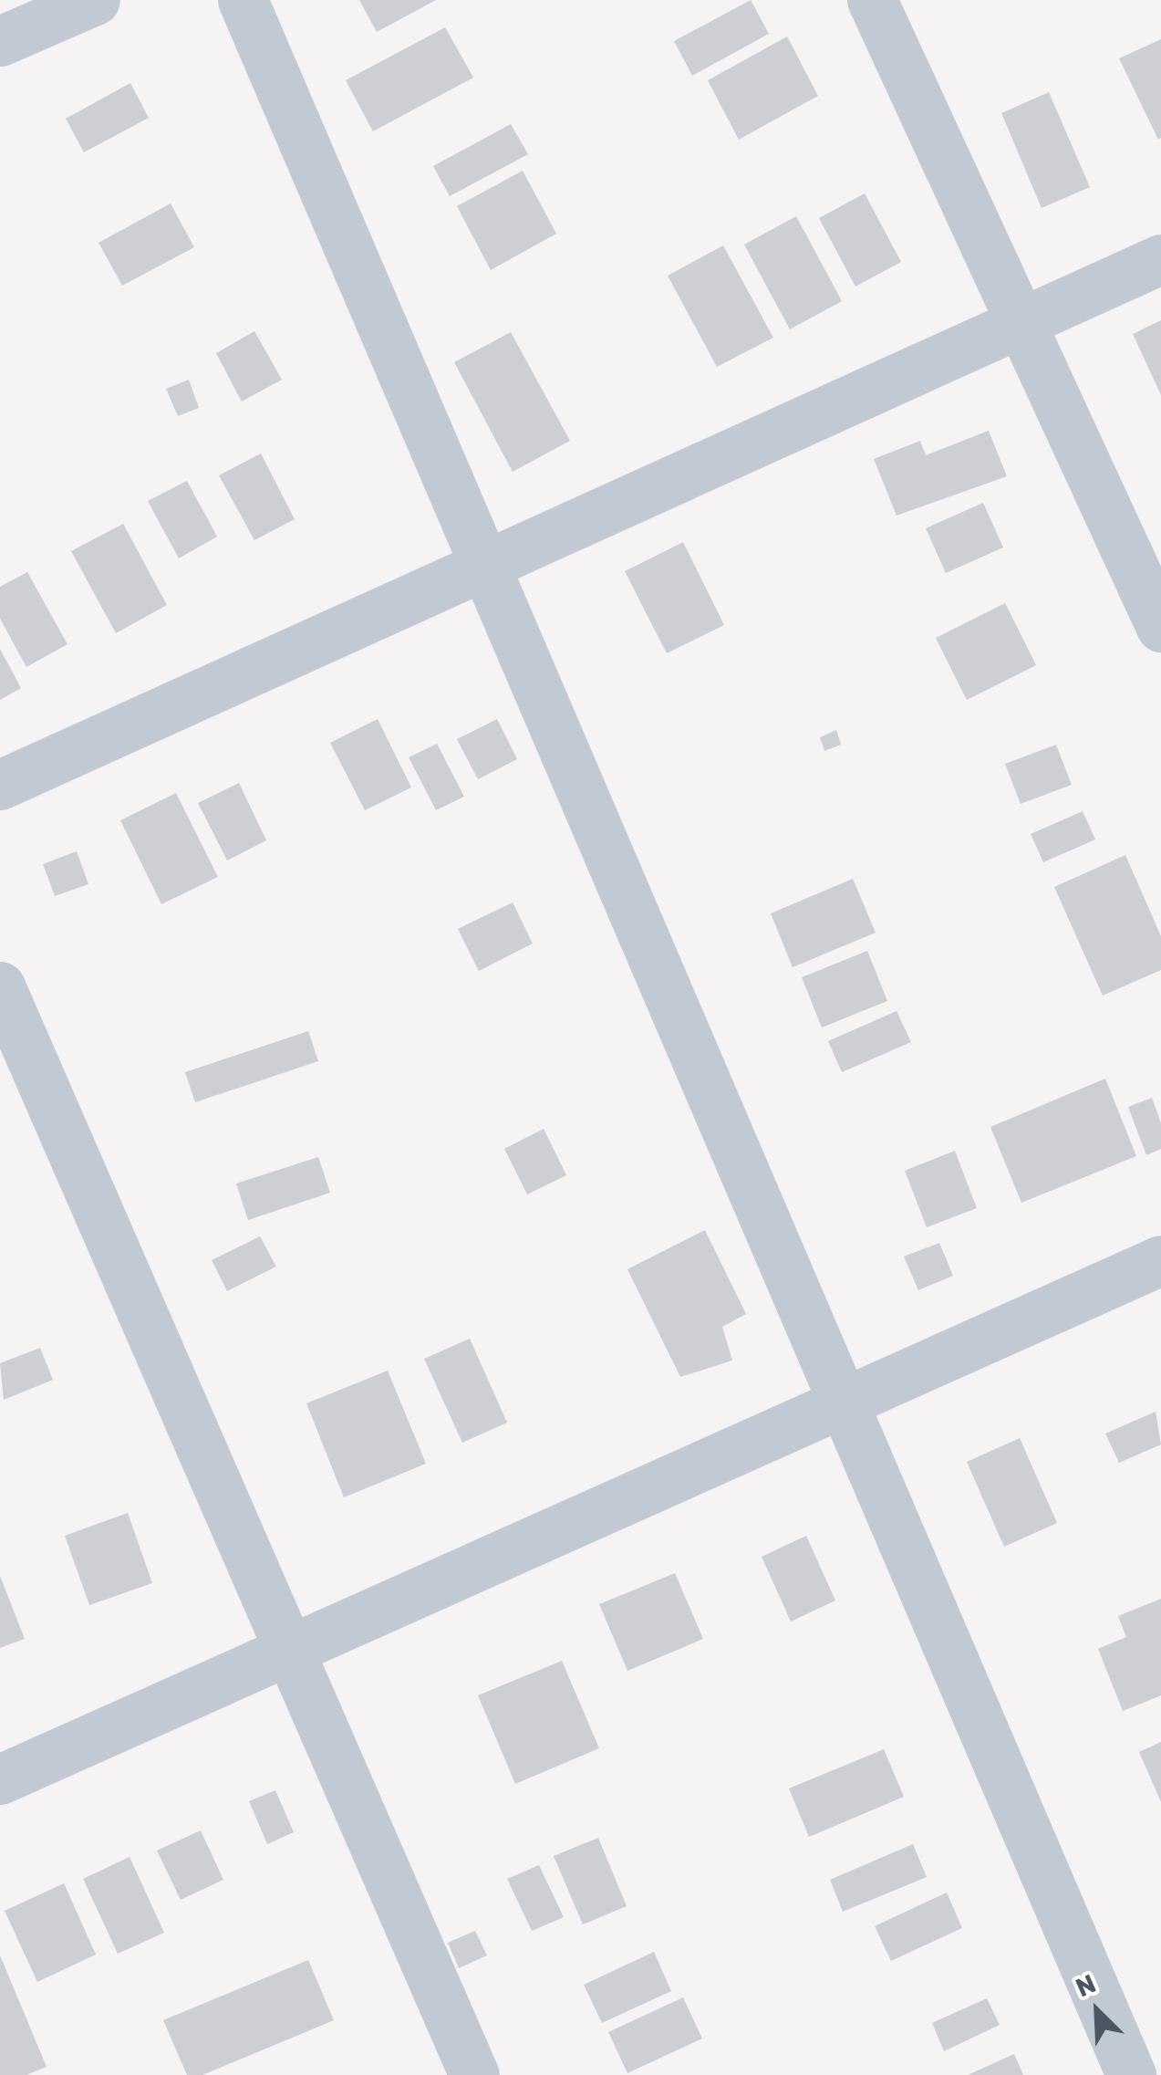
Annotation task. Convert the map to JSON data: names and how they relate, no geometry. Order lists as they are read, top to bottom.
{
  "north": "top left"
}
